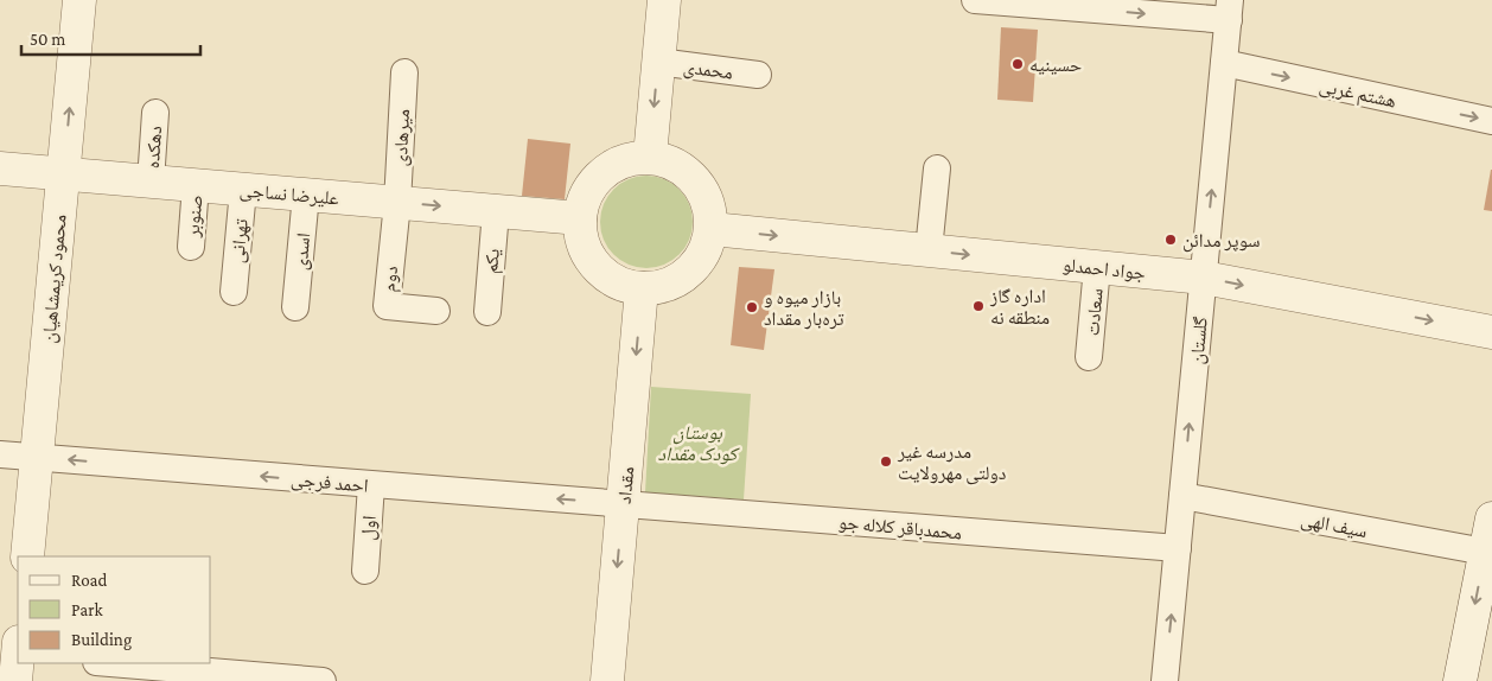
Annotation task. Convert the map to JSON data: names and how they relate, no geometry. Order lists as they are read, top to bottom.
{
  "streets": {
    "street": [
      "محمدی",
      "هشتم غربی",
      "میرهادی",
      "دهکده",
      "علیرضا نساجی",
      "صنوبر",
      "تهرانی",
      "اسدی",
      "یکم",
      "جواد احمدلو",
      "محمود کریمشاهیان",
      "دوم",
      "سعادت",
      "گلستان",
      "احمد فرجی",
      "مقداد",
      "سیف الهی",
      "محمدباقر کلاله جو",
      "اول"
    ]
  },
  "crossings": [
    ["هشتم غربی", "گلستان"],
    ["میرهادی", "علیرضا نساجی"],
    ["میرهادی", "دوم"],
    ["دهکده", "علیرضا نساجی"],
    ["علیرضا نساجی", "صنوبر"],
    ["علیرضا نساجی", "تهرانی"],
    ["علیرضا نساجی", "اسدی"],
    ["علیرضا نساجی", "یکم"],
    ["علیرضا نساجی", "جواد احمدلو"],
    ["علیرضا نساجی", "محمود کریمشاهیان"],
    ["علیرضا نساجی", "دوم"],
    ["علیرضا نساجی", "مقداد"],
    ["جواد احمدلو", "سعادت"],
    ["جواد احمدلو", "گلستان"],
    ["جواد احمدلو", "مقداد"],
    ["محمود کریمشاهیان", "احمد فرجی"],
    ["گلستان", "سیف الهی"],
    ["گلستان", "محمدباقر کلاله جو"],
    ["احمد فرجی", "مقداد"],
    ["احمد فرجی", "محمدباقر کلاله جو"],
    ["احمد فرجی", "اول"],
    ["مقداد", "محمدباقر کلاله جو"]
  ],
  "one_way": [
    "هشتم غربی",
    "جواد احمدلو",
    "گلستان",
    "مقداد"
  ],
  "parks": ["بوستان کودک مقداد"],
  "places": [
    "حسینیه",
    "سوپر مدائن",
    "اداره گاز منطقه نه",
    "بازار میوه و تره‌بار مقداد",
    "مدرسه غیر دولتی مهرولایت"
  ],
  "legend": ["Road", "Park", "Building"],
  "scale_bar": "50 m"
}
